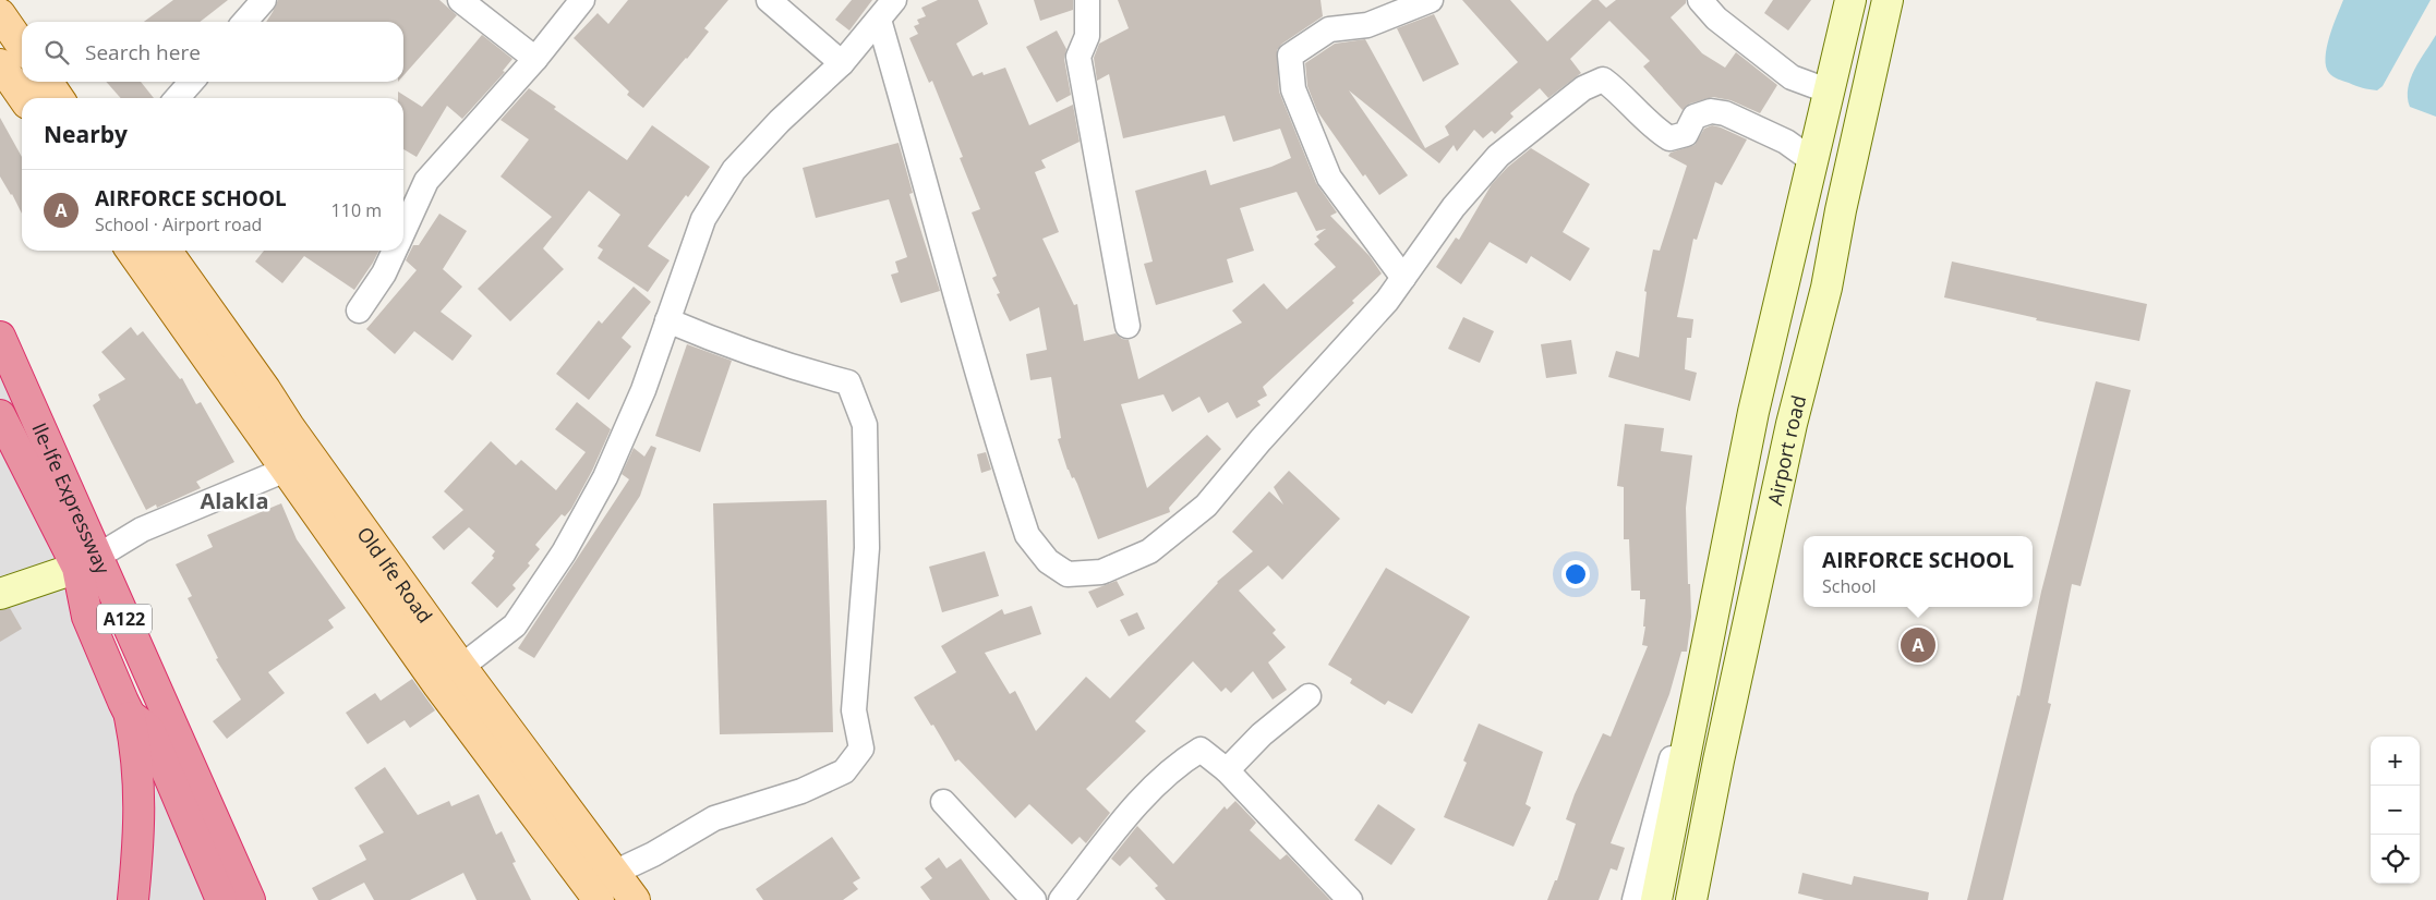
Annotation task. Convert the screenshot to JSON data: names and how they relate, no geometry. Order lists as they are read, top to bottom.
{
  "streets": {
    "highway": ["Ile-Ife Expressway", "A122"],
    "main road": ["Airport road", "Old Ife Road"]
  },
  "districts": ["AlakIa"],
  "page": {
    "search": "Search here",
    "heading": "Nearby",
    "list": [
      {
        "mark": "A",
        "name": "AIRFORCE SCHOOL",
        "note": "School · Airport road",
        "value": "110 m"
      }
    ],
    "popup": ["AIRFORCE SCHOOL", "School"],
    "pins": "A",
    "map_buttons": ["+", "−"]
  }
}
